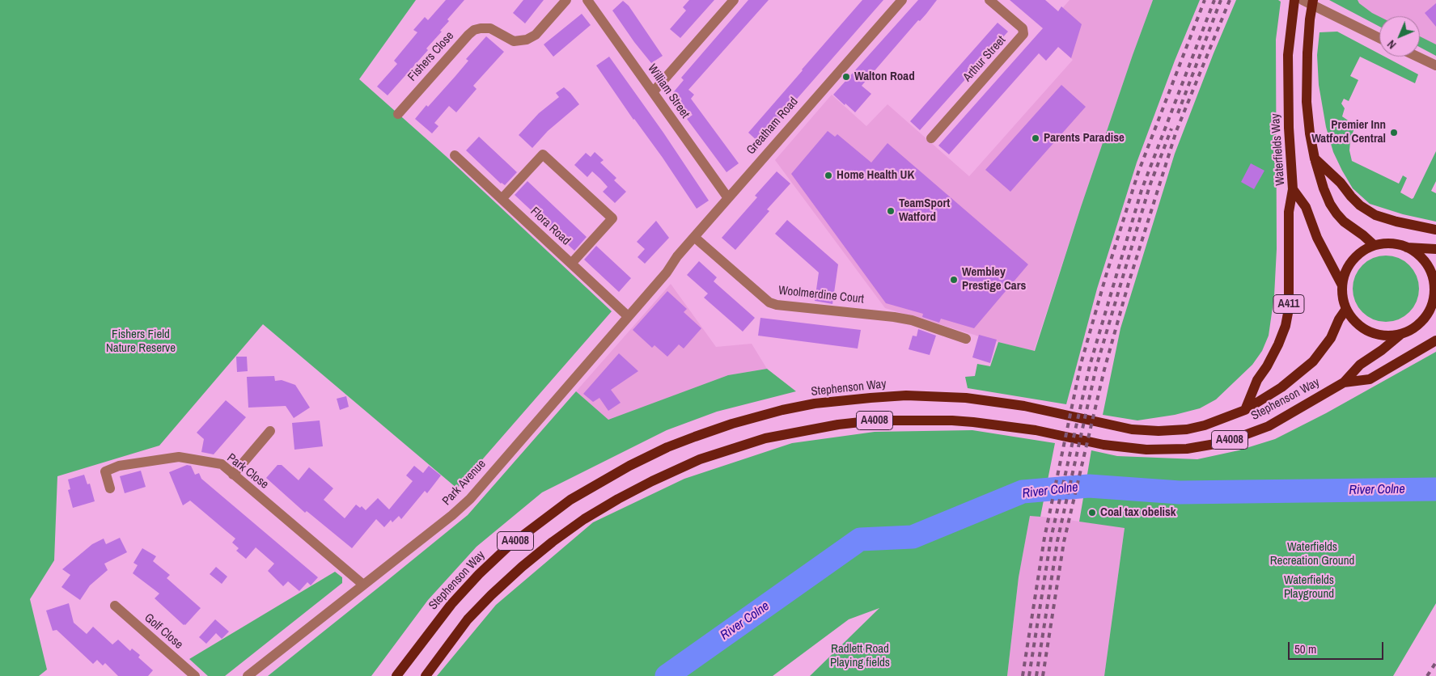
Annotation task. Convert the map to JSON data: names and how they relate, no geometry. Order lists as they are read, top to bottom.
{
  "streets": {
    "main road": [
      "Waterfields Way",
      "A411",
      "Stephenson Way",
      "A4008"
    ],
    "street": [
      "Fishers Close",
      "Arthur Street",
      "William Street",
      "Greatham Road",
      "Flora Road",
      "Woolmerdine Court",
      "Park Close",
      "Park Avenue",
      "Golf Close"
    ]
  },
  "crossings": [
    ["William Street", "Greatham Road"],
    ["Greatham Road", "Woolmerdine Court"],
    ["Greatham Road", "Park Avenue"],
    ["Waterfields Way", "A411"],
    ["Waterfields Way", "Stephenson Way"],
    ["Flora Road", "Park Avenue"],
    ["A411", "Stephenson Way"],
    ["Stephenson Way", "A4008"],
    ["Park Close", "Park Avenue"]
  ],
  "water": ["River Colne"],
  "parks": [
    "Fishers Field Nature Reserve",
    "Waterfields Recreation Ground",
    "Waterfields Playground",
    "Radlett Road Playing fields"
  ],
  "places": [
    "Walton Road",
    "Premier Inn Watford Central",
    "Parents Paradise",
    "Home Health UK",
    "TeamSport Watford",
    "Wembley Prestige Cars",
    "Coal tax obelisk"
  ],
  "scale_bar": "50 m",
  "north": "bottom left"
}
